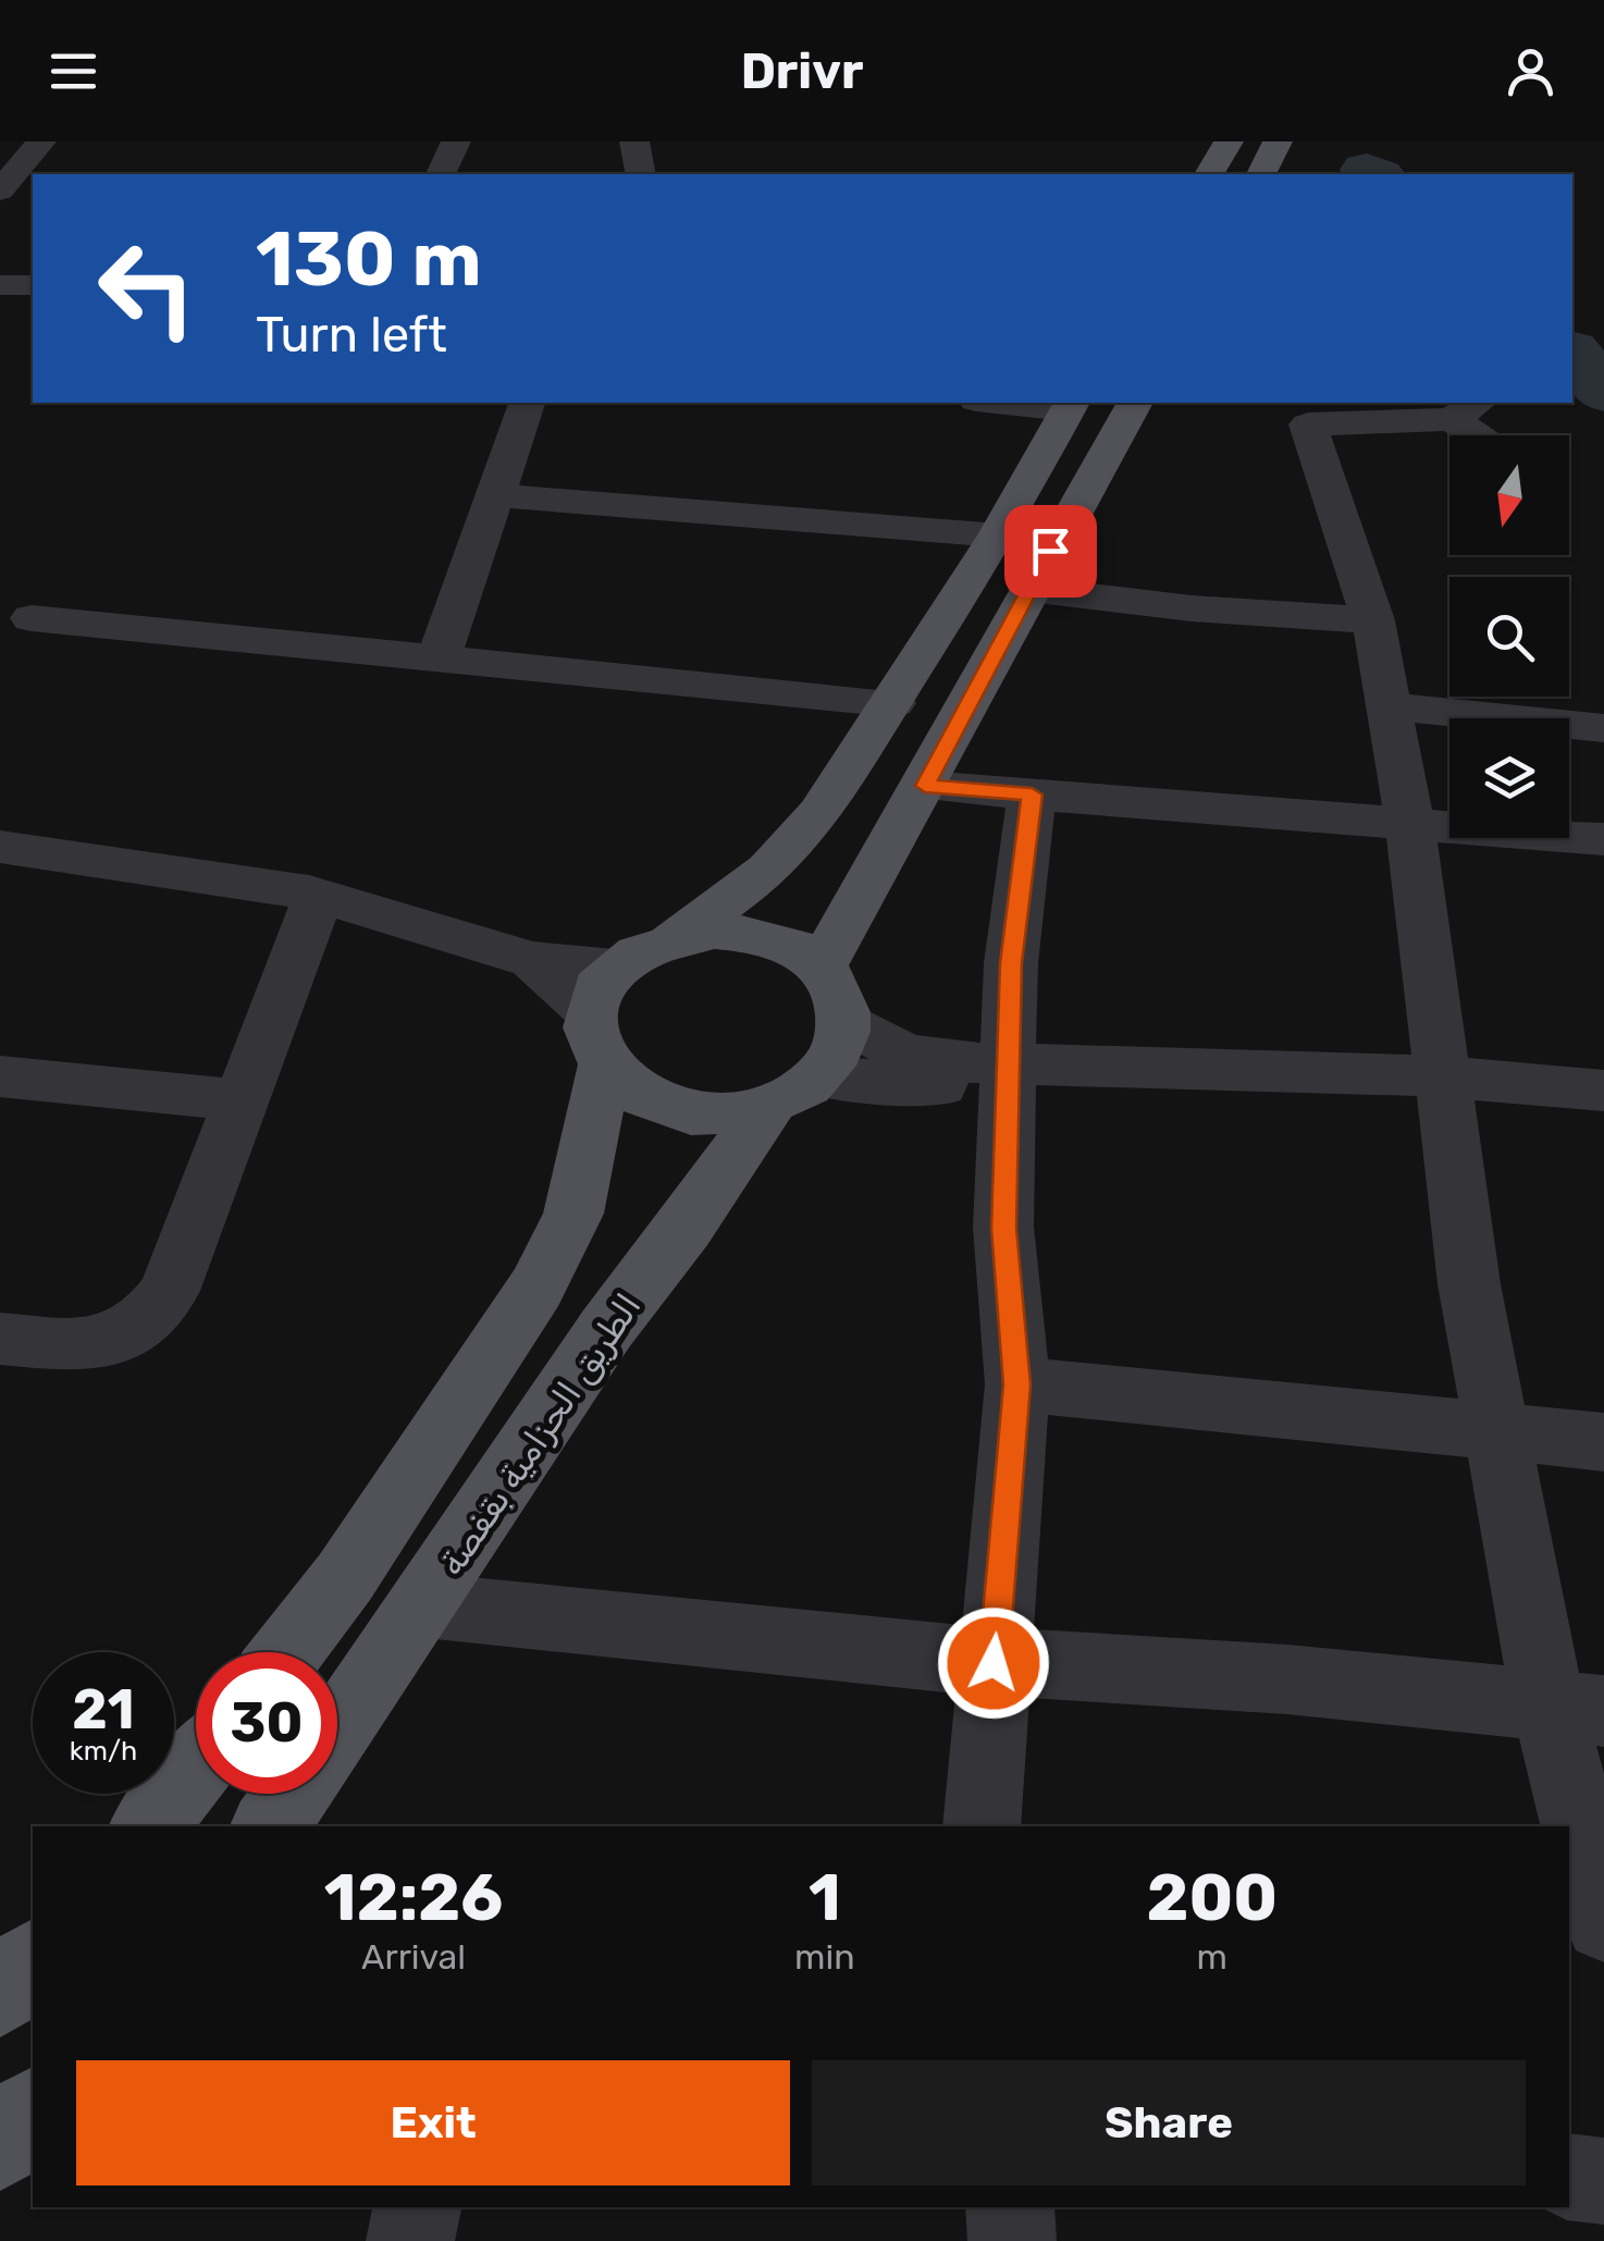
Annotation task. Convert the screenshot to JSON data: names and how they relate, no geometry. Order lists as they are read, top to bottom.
{
  "streets": {
    "main road": ["الطريق الحزامية بقفصة"]
  },
  "north": "bottom",
  "page": {
    "header": "Drivr",
    "turn": ["130 m", "Turn left"],
    "speed": "21 km/h",
    "limit": "30",
    "eta": [
      "12:26",
      "Arrival",
      "1",
      "min",
      "200",
      "m"
    ],
    "buttons": ["Exit", "Share"]
  }
}
